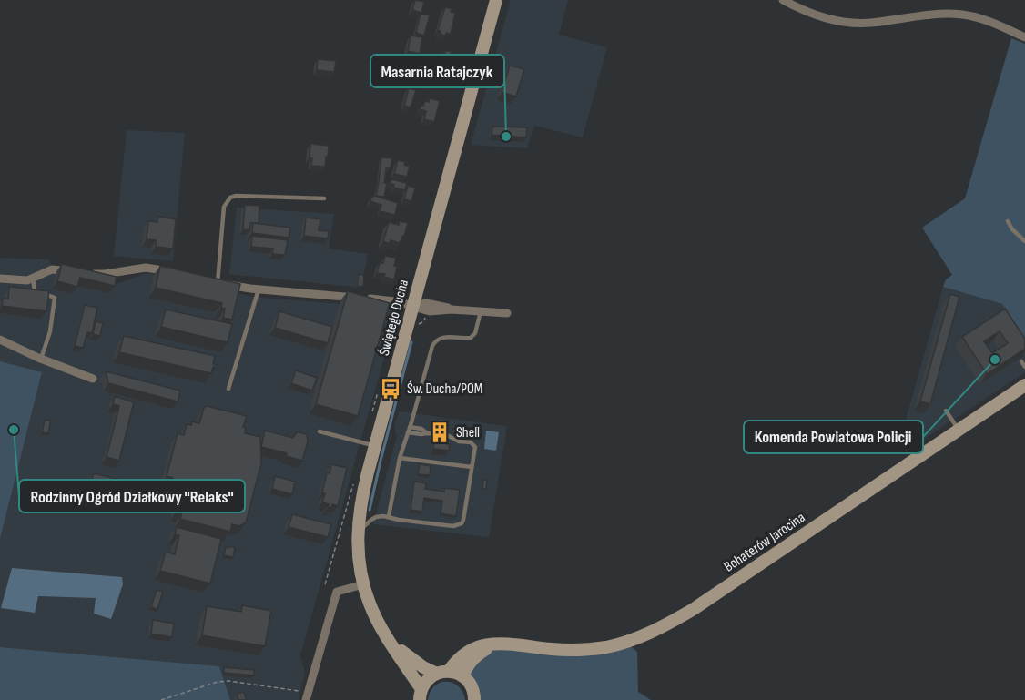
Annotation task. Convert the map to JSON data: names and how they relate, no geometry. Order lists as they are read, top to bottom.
{
  "streets": {
    "main road": ["Świętego Ducha", "Bohaterów Jarocina"]
  },
  "crossings": [
    ["Świętego Ducha", "Bohaterów Jarocina"]
  ],
  "places": {
    "other": ["Masarnia Ratajczyk", "Komenda Powiatowa Policji", "Rodzinny Ogród Działkowy \"Relaks\""],
    "bus stop": ["Św. Ducha/POM"],
    "building": ["Shell"]
  }
}
